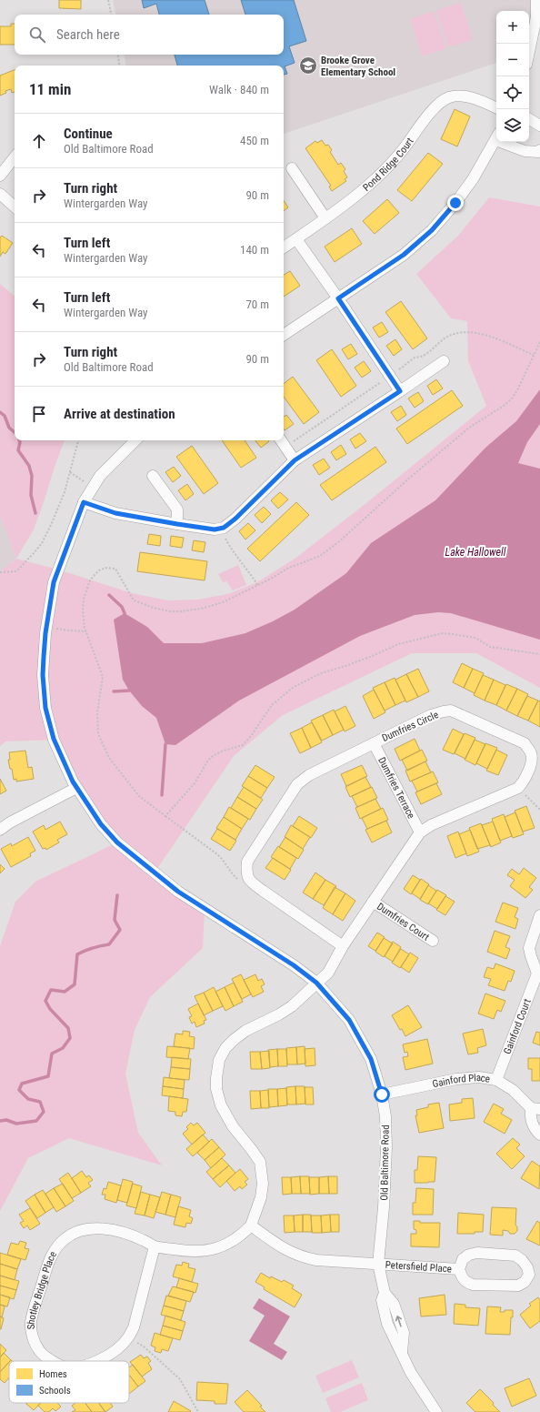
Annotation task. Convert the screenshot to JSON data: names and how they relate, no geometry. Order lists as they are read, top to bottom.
{
  "streets": {
    "street": [
      "Pond Ridge Court",
      "Dumfries Circle",
      "Dumfries Terrace",
      "Dumfries Court",
      "Gainford Court",
      "Gainford Place",
      "Old Baltimore Road",
      "Petersfield Place",
      "Shotley Bridge Place"
    ]
  },
  "crossings": [
    ["Dumfries Circle", "Dumfries Terrace"],
    ["Gainford Court", "Gainford Place"],
    ["Gainford Place", "Old Baltimore Road"],
    ["Old Baltimore Road", "Petersfield Place"]
  ],
  "water": ["Lake Hallowell"],
  "places": {
    "school or university": ["Brooke Grove Elementary School"]
  },
  "legend": ["Homes", "Schools"],
  "page": {
    "map_buttons": ["+", "−"],
    "search": "Search here",
    "heading": ["11 min", "Walk · 840 m"],
    "list": [
      ["Continue", "Old Baltimore Road", "450 m"],
      ["Turn right", "Wintergarden Way", "90 m"],
      ["Turn left", "Wintergarden Way", "140 m"],
      ["Turn left", "Wintergarden Way", "70 m"],
      ["Turn right", "Old Baltimore Road", "90 m"],
      "Arrive at destination"
    ]
  }
}
